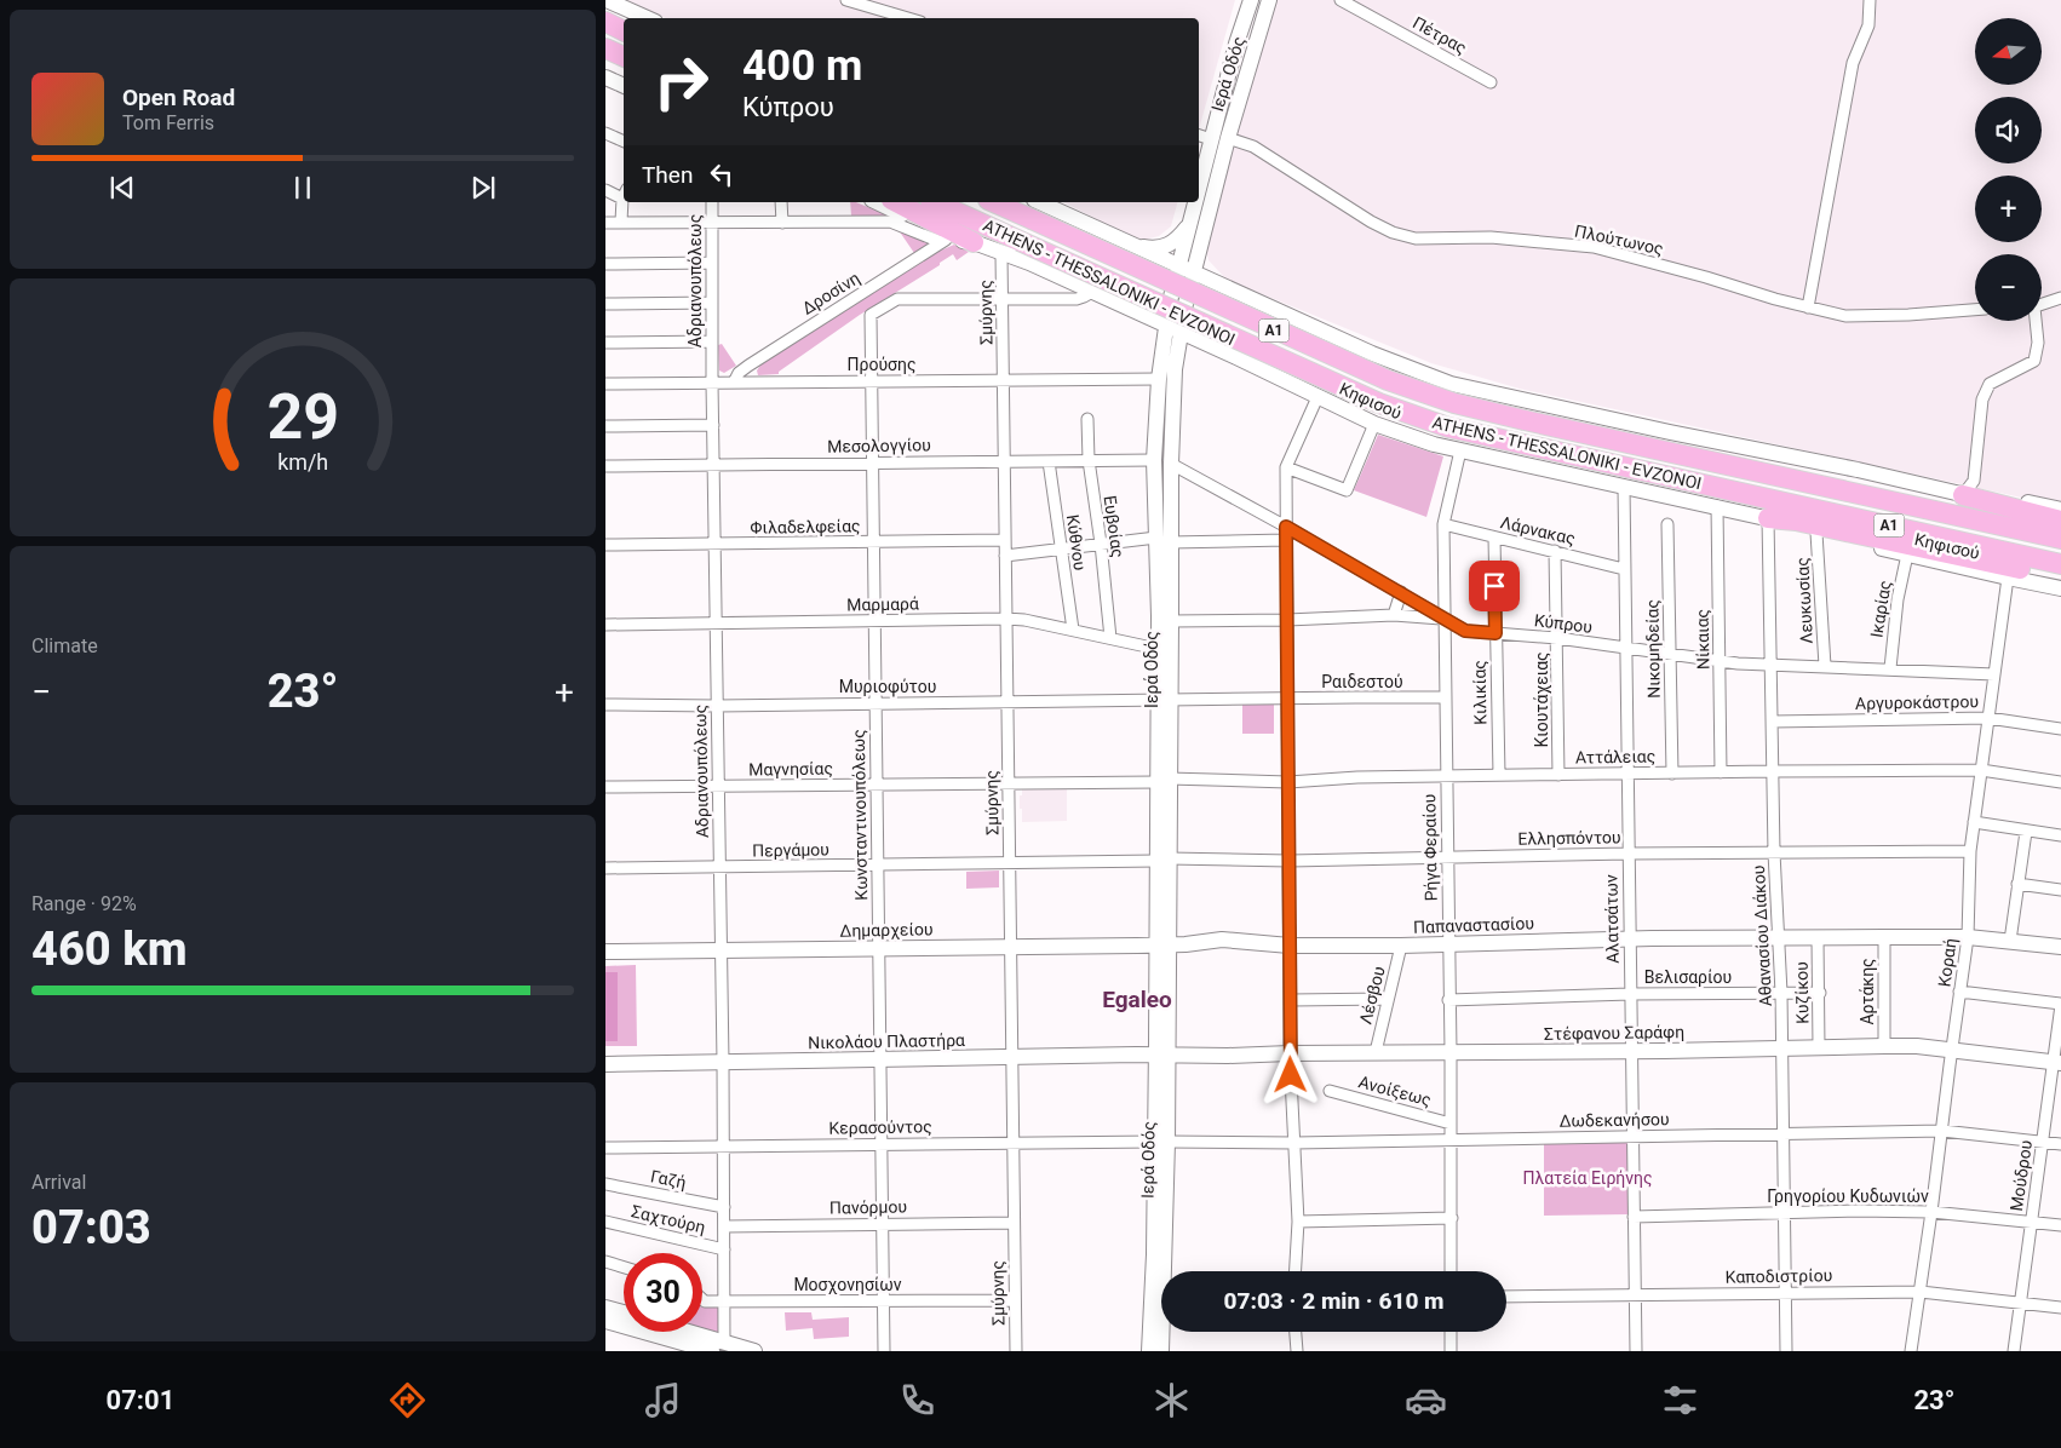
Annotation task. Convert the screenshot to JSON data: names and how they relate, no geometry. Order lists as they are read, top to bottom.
{
  "streets": {
    "highway": ["ATHENS - THESSALONIKI - EVZONOI", "Α1"],
    "main road": [
      "Ιερά Οδός",
      "Κηφισού",
      "Παπαναστασίου",
      "Δημαρχείου",
      "Στέφανου Σαράφη",
      "Νικολάου Πλαστήρα"
    ],
    "street": [
      "Πέτρας",
      "Πλούτωνος",
      "Αδριανουπόλεως",
      "Δροσίνη",
      "Σμύρνης",
      "Προύσης",
      "Μεσολογγίου",
      "Φιλαδελφείας",
      "Ευβοίας",
      "Λάρνακας",
      "Κύθνου",
      "Λευκωσίας",
      "Μαρμαρά",
      "Ικαρίας",
      "Κύπρου",
      "Νίκαιας",
      "Νικομηδείας",
      "Ραιδεστού",
      "Μυριοφύτου",
      "Κιλικίας",
      "Κιουτάχειας",
      "Αργυροκάστρου",
      "Αττάλειας",
      "Μαγνησίας",
      "Κωνσταντινουπόλεως",
      "Ελλησπόντου",
      "Ρήγα Φεραίου",
      "Περγάμου",
      "Αλατσάτων",
      "Αθανασίου Διάκου",
      "Κοραή",
      "Βελισαρίου",
      "Αρτάκης",
      "Κυζίκου",
      "Λέσβου",
      "Ανοίξεως",
      "Δωδεκανήσου",
      "Κερασούντος",
      "Μούδρου",
      "Γαζή",
      "Γρηγορίου Κυδωνιών",
      "Πανόρμου",
      "Σαχτούρη",
      "Καποδιστρίου",
      "Μοσχονησίων"
    ]
  },
  "crossings": [
    ["Ιερά Οδός", "Πλούτωνος"],
    ["Ιερά Οδός", "Προύσης"],
    ["Ιερά Οδός", "Κηφισού"],
    ["Ιερά Οδός", "Μεσολογγίου"],
    ["Ιερά Οδός", "Μαρμαρά"],
    ["Ιερά Οδός", "Κύπρου"],
    ["Ιερά Οδός", "Ραιδεστού"],
    ["Ιερά Οδός", "Μυριοφύτου"],
    ["Ιερά Οδός", "Αττάλειας"],
    ["Ιερά Οδός", "Μαγνησίας"],
    ["Ιερά Οδός", "Ελλησπόντου"],
    ["Ιερά Οδός", "Περγάμου"],
    ["Ιερά Οδός", "Παπαναστασίου"],
    ["Ιερά Οδός", "Δημαρχείου"],
    ["Ιερά Οδός", "Στέφανου Σαράφη"],
    ["Ιερά Οδός", "Νικολάου Πλαστήρα"],
    ["Ιερά Οδός", "Δωδεκανήσου"],
    ["Ιερά Οδός", "Κερασούντος"],
    ["Αδριανουπόλεως", "Προύσης"],
    ["Αδριανουπόλεως", "Μεσολογγίου"],
    ["Αδριανουπόλεως", "Φιλαδελφείας"],
    ["Αδριανουπόλεως", "Μαρμαρά"],
    ["Αδριανουπόλεως", "Μυριοφύτου"],
    ["Αδριανουπόλεως", "Μαγνησίας"],
    ["Αδριανουπόλεως", "Περγάμου"],
    ["Αδριανουπόλεως", "Δημαρχείου"],
    ["Αδριανουπόλεως", "Νικολάου Πλαστήρα"],
    ["Αδριανουπόλεως", "Κερασούντος"],
    ["Αδριανουπόλεως", "Γαζή"],
    ["Αδριανουπόλεως", "Πανόρμου"],
    ["Αδριανουπόλεως", "Σαχτούρη"],
    ["Αδριανουπόλεως", "Μοσχονησίων"],
    ["Δροσίνη", "Προύσης"],
    ["Δροσίνη", "Κηφισού"],
    ["Σμύρνης", "Προύσης"],
    ["Σμύρνης", "Κηφισού"],
    ["Σμύρνης", "Μεσολογγίου"],
    ["Σμύρνης", "Φιλαδελφείας"],
    ["Σμύρνης", "Μαρμαρά"],
    ["Σμύρνης", "Μυριοφύτου"],
    ["Σμύρνης", "Μαγνησίας"],
    ["Σμύρνης", "Κωνσταντινουπόλεως"],
    ["Σμύρνης", "Περγάμου"],
    ["Σμύρνης", "Δημαρχείου"],
    ["Σμύρνης", "Νικολάου Πλαστήρα"],
    ["Σμύρνης", "Κερασούντος"],
    ["Σμύρνης", "Πανόρμου"],
    ["Σμύρνης", "Μοσχονησίων"],
    ["Προύσης", "Κωνσταντινουπόλεως"],
    ["Κηφισού", "Λευκωσίας"],
    ["Κηφισού", "Ικαρίας"],
    ["Κηφισού", "Νίκαιας"],
    ["Κηφισού", "Ρήγα Φεραίου"],
    ["Κηφισού", "Αλατσάτων"],
    ["Κηφισού", "Αθανασίου Διάκου"],
    ["Κηφισού", "Κοραή"],
    ["Μεσολογγίου", "Ευβοίας"],
    ["Μεσολογγίου", "Κύθνου"],
    ["Μεσολογγίου", "Κωνσταντινουπόλεως"],
    ["Φιλαδελφείας", "Κωνσταντινουπόλεως"],
    ["Ευβοίας", "Μαρμαρά"],
    ["Λάρνακας", "Κιλικίας"],
    ["Λάρνακας", "Κιουτάχειας"],
    ["Λάρνακας", "Ρήγα Φεραίου"],
    ["Λάρνακας", "Αλατσάτων"],
    ["Κύθνου", "Μαρμαρά"],
    ["Λευκωσίας", "Κύπρου"],
    ["Μαρμαρά", "Κωνσταντινουπόλεως"],
    ["Ικαρίας", "Κύπρου"],
    ["Κύπρου", "Νίκαιας"],
    ["Κύπρου", "Νικομηδείας"],
    ["Κύπρου", "Κιλικίας"],
    ["Κύπρου", "Κιουτάχειας"],
    ["Κύπρου", "Ρήγα Φεραίου"],
    ["Κύπρου", "Αλατσάτων"],
    ["Κύπρου", "Αθανασίου Διάκου"],
    ["Κύπρου", "Κοραή"],
    ["Νίκαιας", "Αττάλειας"],
    ["Νικομηδείας", "Αττάλειας"],
    ["Ραιδεστού", "Μυριοφύτου"],
    ["Ραιδεστού", "Ρήγα Φεραίου"],
    ["Μυριοφύτου", "Κωνσταντινουπόλεως"],
    ["Κιλικίας", "Αττάλειας"],
    ["Κιουτάχειας", "Αττάλειας"],
    ["Αργυροκάστρου", "Αθανασίου Διάκου"],
    ["Αργυροκάστρου", "Κοραή"],
    ["Αττάλειας", "Μαγνησίας"],
    ["Αττάλειας", "Ρήγα Φεραίου"],
    ["Αττάλειας", "Αλατσάτων"],
    ["Αττάλειας", "Αθανασίου Διάκου"],
    ["Αττάλειας", "Κοραή"],
    ["Μαγνησίας", "Κωνσταντινουπόλεως"],
    ["Κωνσταντινουπόλεως", "Περγάμου"],
    ["Κωνσταντινουπόλεως", "Δημαρχείου"],
    ["Κωνσταντινουπόλεως", "Νικολάου Πλαστήρα"],
    ["Κωνσταντινουπόλεως", "Κερασούντος"],
    ["Κωνσταντινουπόλεως", "Πανόρμου"],
    ["Κωνσταντινουπόλεως", "Μοσχονησίων"],
    ["Ελλησπόντου", "Ρήγα Φεραίου"],
    ["Ελλησπόντου", "Περγάμου"],
    ["Ελλησπόντου", "Αλατσάτων"],
    ["Ελλησπόντου", "Αθανασίου Διάκου"],
    ["Ελλησπόντου", "Κοραή"],
    ["Ρήγα Φεραίου", "Παπαναστασίου"],
    ["Ρήγα Φεραίου", "Βελισαρίου"],
    ["Ρήγα Φεραίου", "Στέφανου Σαράφη"],
    ["Ρήγα Φεραίου", "Ανοίξεως"],
    ["Ρήγα Φεραίου", "Δωδεκανήσου"],
    ["Αλατσάτων", "Παπαναστασίου"],
    ["Αλατσάτων", "Βελισαρίου"],
    ["Αλατσάτων", "Στέφανου Σαράφη"],
    ["Αλατσάτων", "Δωδεκανήσου"],
    ["Αλατσάτων", "Γρηγορίου Κυδωνιών"],
    ["Αλατσάτων", "Καποδιστρίου"],
    ["Παπαναστασίου", "Δημαρχείου"],
    ["Παπαναστασίου", "Αθανασίου Διάκου"],
    ["Παπαναστασίου", "Κοραή"],
    ["Παπαναστασίου", "Αρτάκης"],
    ["Παπαναστασίου", "Κυζίκου"],
    ["Παπαναστασίου", "Λέσβου"],
    ["Αθανασίου Διάκου", "Βελισαρίου"],
    ["Αθανασίου Διάκου", "Στέφανου Σαράφη"],
    ["Αθανασίου Διάκου", "Δωδεκανήσου"],
    ["Αθανασίου Διάκου", "Γρηγορίου Κυδωνιών"],
    ["Αθανασίου Διάκου", "Καποδιστρίου"],
    ["Κοραή", "Στέφανου Σαράφη"],
    ["Κοραή", "Δωδεκανήσου"],
    ["Κοραή", "Γρηγορίου Κυδωνιών"],
    ["Κοραή", "Καποδιστρίου"],
    ["Βελισαρίου", "Κυζίκου"],
    ["Αρτάκης", "Στέφανου Σαράφη"],
    ["Κυζίκου", "Στέφανου Σαράφη"],
    ["Λέσβου", "Στέφανου Σαράφη"],
    ["Στέφανου Σαράφη", "Νικολάου Πλαστήρα"],
    ["Στέφανου Σαράφη", "Μούδρου"],
    ["Δωδεκανήσου", "Κερασούντος"],
    ["Δωδεκανήσου", "Μούδρου"],
    ["Μούδρου", "Γρηγορίου Κυδωνιών"],
    ["Μούδρου", "Καποδιστρίου"]
  ],
  "districts": ["Egaleo"],
  "parks": ["Πλατεία Ειρήνης"],
  "north": "left",
  "page": {
    "map_buttons": ["+", "−"],
    "turn": ["400 m", "Κύπρου"],
    "song": ["Open Road", "Tom Ferris"],
    "then": "Then",
    "tile": [
      "Climate",
      ["Range · 92%", "460 km"],
      ["Arrival", "07:03"]
    ],
    "heat": ["−", "23°", "+"],
    "limit": "30",
    "trip": "07:03 · 2 min · 610 m",
    "tabs": ["07:01", "23°"],
    "gauge": ["29", "km/h"]
  }
}
